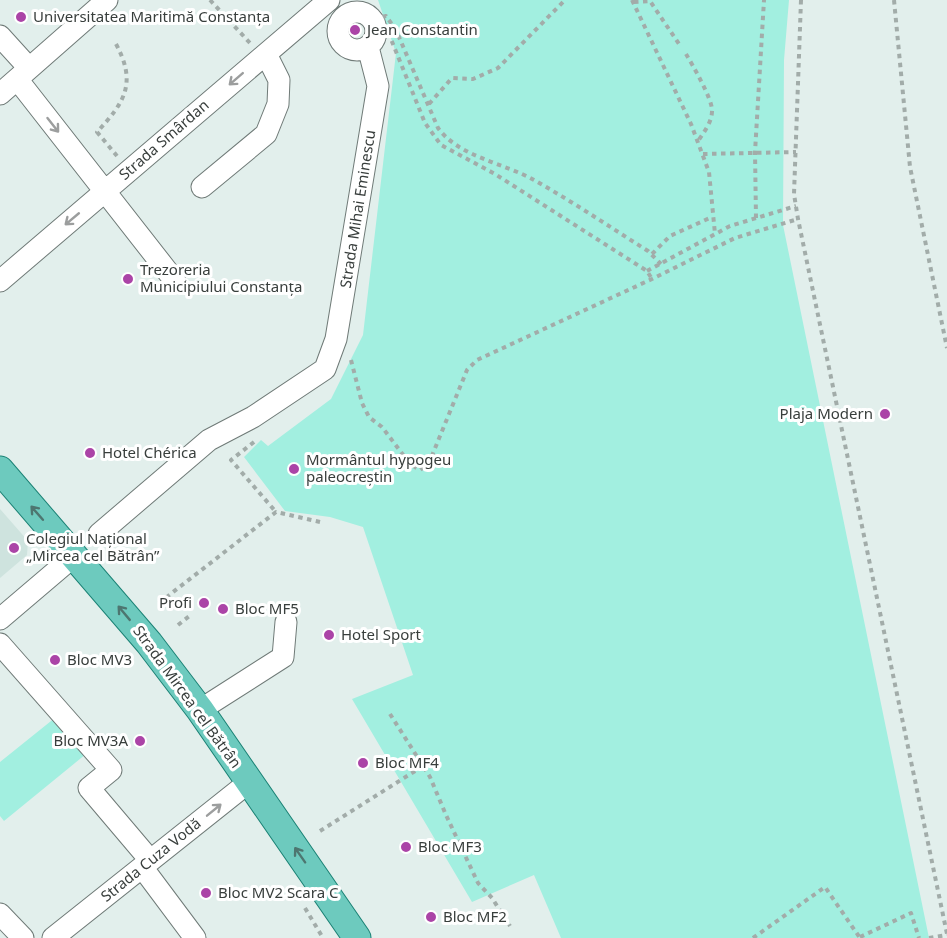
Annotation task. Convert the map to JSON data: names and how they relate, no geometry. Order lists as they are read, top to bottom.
{
  "streets": {
    "main road": ["Strada Mircea cel Bătrân"],
    "street": ["Strada Smârdan", "Strada Mihai Eminescu", "Strada Cuza Vodă"]
  },
  "crossings": [
    ["Strada Mircea cel Bătrân", "Strada Cuza Vodă"]
  ],
  "one_way": ["Strada Mircea cel Bătrân", "Strada Cuza Vodă"],
  "places": [
    "Universitatea Maritimă Constanța",
    "Jean Constantin",
    "Trezoreria Municipiului Constanța",
    "Plaja Modern",
    "Hotel Chérica",
    "Mormântul hypogeu paleocreștin",
    "Colegiul Național „Mircea cel Bătrân”",
    "Profi",
    "Bloc MF5",
    "Hotel Sport",
    "Bloc MV3",
    "Bloc MV3A",
    "Bloc MF4",
    "Bloc MF3",
    "Bloc MV2 Scara C",
    "Bloc MF2"
  ]
}
